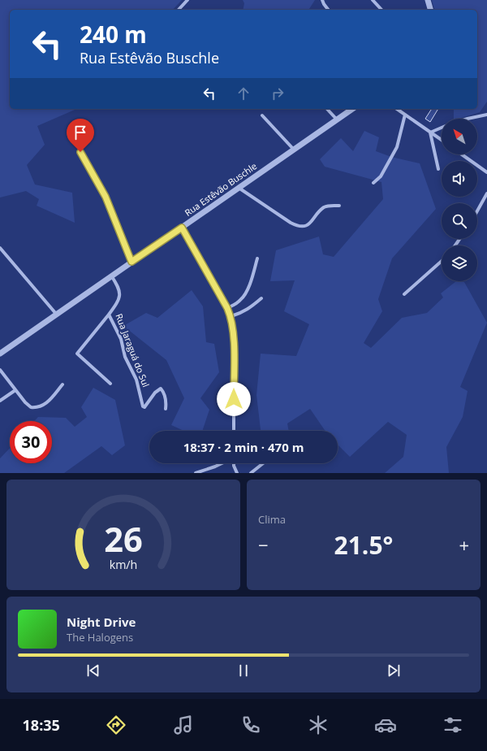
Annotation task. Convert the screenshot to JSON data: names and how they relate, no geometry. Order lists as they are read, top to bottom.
{
  "streets": {
    "street": ["Rua Estêvão Buschle", "Rua Jaraguá do Sul"]
  },
  "crossings": [
    ["Rua Estêvão Buschle", "Rua Jaraguá do Sul"]
  ],
  "north": "top left",
  "page": {
    "turn": ["240 m", "Rua Estêvão Buschle"],
    "limit": "30",
    "trip": "18:37 · 2 min · 470 m",
    "tile": "Clima",
    "heat": ["−", "21.5°", "+"],
    "song": ["Night Drive", "The Halogens"],
    "tabs": "18:35",
    "gauge": ["26", "km/h"]
  }
}
